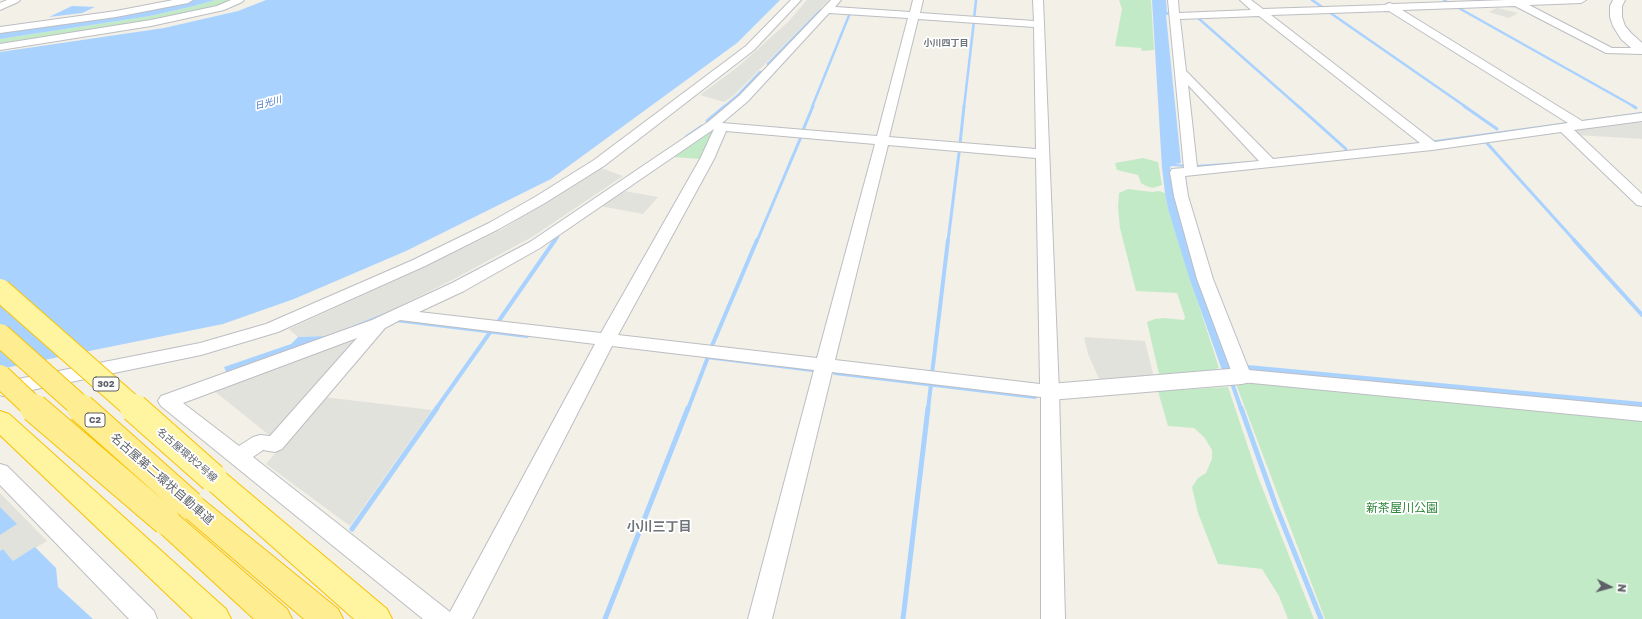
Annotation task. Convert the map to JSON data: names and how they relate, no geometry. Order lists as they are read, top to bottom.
{
  "streets": {
    "highway": [
      "302",
      "C2",
      "名古屋環状2号線",
      "名古屋第二環状自動車道"
    ]
  },
  "districts": ["小川四丁目", "小川三丁目"],
  "water": ["日光川"],
  "parks": ["新茶屋川公園"],
  "north": "right"
}
